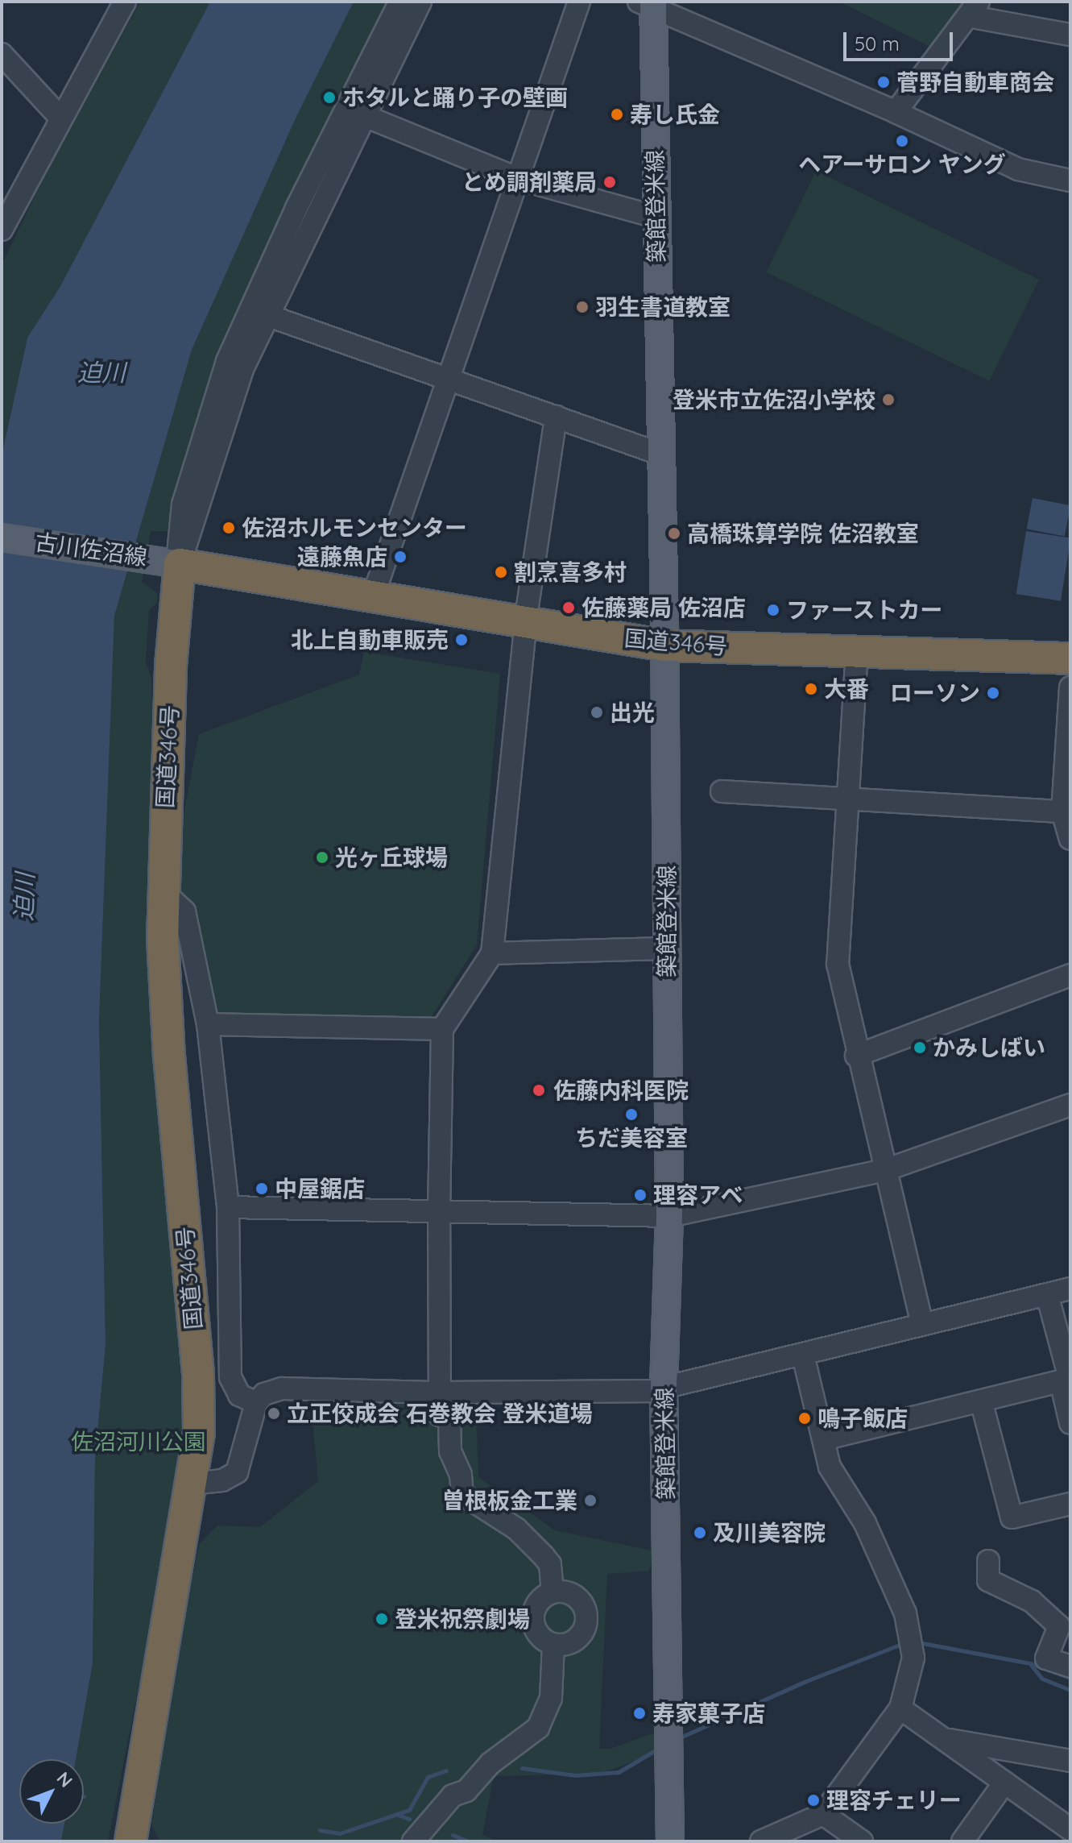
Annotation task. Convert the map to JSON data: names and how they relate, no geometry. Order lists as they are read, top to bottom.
{
  "streets": {
    "highway": ["国道346号"],
    "main road": ["築館登米線", "古川佐沼線"]
  },
  "crossings": [
    ["築館登米線", "国道346号"],
    ["古川佐沼線", "国道346号"]
  ],
  "water": ["迫川"],
  "parks": ["佐沼河川公園"],
  "places": [
    "菅野自動車商会",
    "ホタルと踊り子の壁画",
    "寿し氏金",
    "ヘアーサロン ヤング",
    "とめ調剤薬局",
    "羽生書道教室",
    "登米市立佐沼小学校",
    "佐沼ホルモンセンター",
    "高橋珠算学院 佐沼教室",
    "遠藤魚店",
    "割烹喜多村",
    "佐藤薬局 佐沼店",
    "ファーストカー",
    "北上自動車販売",
    "大番",
    "ローソン",
    "出光",
    "光ヶ丘球場",
    "かみしばい",
    "佐藤内科医院",
    "ちだ美容室",
    "中屋鋸店",
    "理容アベ",
    "立正佼成会 石巻教会 登米道場",
    "鳴子飯店",
    "曽根板金工業",
    "及川美容院",
    "登米祝祭劇場",
    "寿家菓子店",
    "理容チェリー"
  ],
  "scale_bar": "50 m",
  "north": "top right"
}
